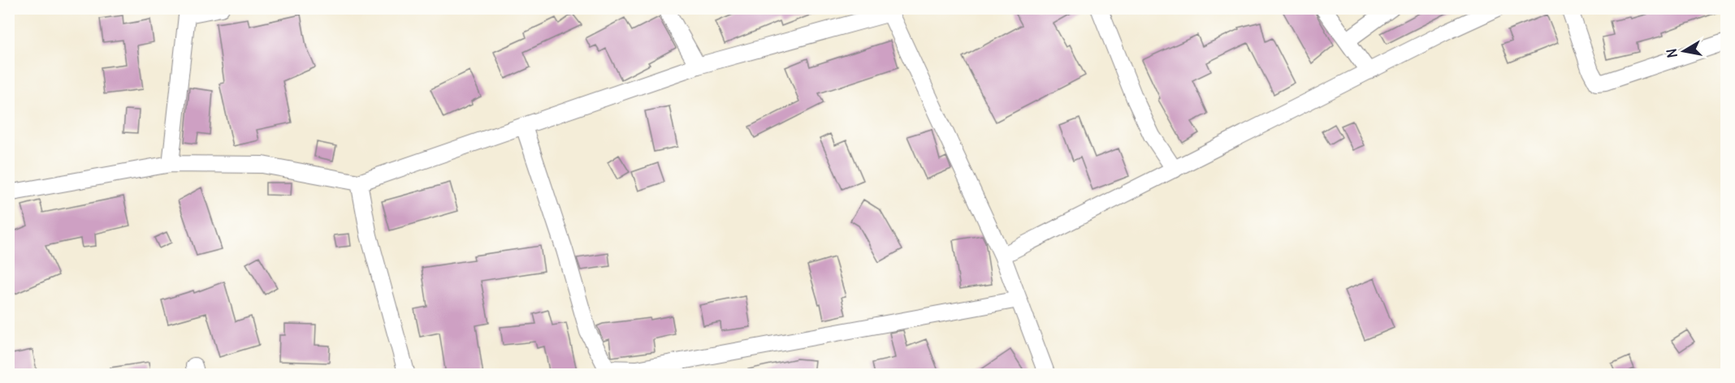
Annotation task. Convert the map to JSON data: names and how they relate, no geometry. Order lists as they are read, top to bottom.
{
  "north": "left"
}
